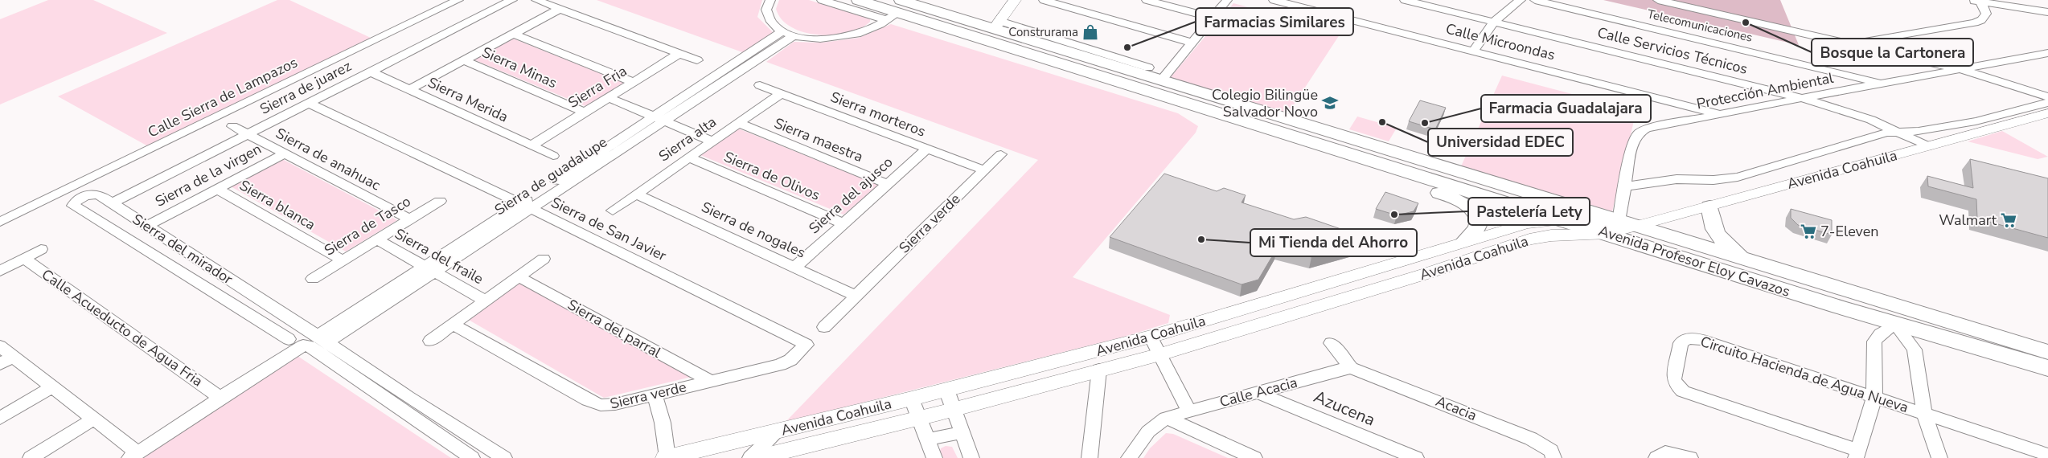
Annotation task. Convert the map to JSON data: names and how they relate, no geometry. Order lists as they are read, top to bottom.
{
  "streets": {
    "main road": ["Avenida Profesor Eloy Cavazos"],
    "street": [
      "Telecomunicaciones",
      "Calle Microondas",
      "Calle Servicios Técnicos",
      "Sierra Minas",
      "Sierra Fria",
      "Sierra de juarez",
      "Protección Ambiental",
      "Calle Sierra de Lampazos",
      "Sierra Merida",
      "Sierra morteros",
      "Sierra alta",
      "Sierra maestra",
      "Sierra de anahuac",
      "Avenida Coahuila",
      "Sierra de la virgen",
      "Sierra de guadalupe",
      "Sierra de Olivos",
      "Sierra del ajusco",
      "Sierra blanca",
      "Sierra verde",
      "Sierra de Tasco",
      "Sierra de San Javier",
      "Sierra de nogales",
      "Sierra del mirador",
      "Sierra del fraile",
      "Calle Acueducto de Agua Fria",
      "Sierra del parral",
      "Circuito Hacienda de Agua Nueva",
      "Calle Acacia",
      "Azucena",
      "Acacia"
    ]
  },
  "crossings": [
    ["Telecomunicaciones", "Protección Ambiental"],
    ["Calle Microondas", "Protección Ambiental"],
    ["Calle Servicios Técnicos", "Protección Ambiental"],
    ["Calle Servicios Técnicos", "Avenida Coahuila"],
    ["Sierra Minas", "Sierra Fria"],
    ["Sierra Fria", "Sierra Merida"],
    ["Sierra de juarez", "Sierra Merida"],
    ["Sierra de juarez", "Sierra de anahuac"],
    ["Sierra de juarez", "Sierra de San Javier"],
    ["Sierra de juarez", "Sierra del mirador"],
    ["Protección Ambiental", "Avenida Coahuila"],
    ["Protección Ambiental", "Avenida Profesor Eloy Cavazos"],
    ["Sierra morteros", "Sierra alta"],
    ["Sierra morteros", "Sierra del ajusco"],
    ["Sierra morteros", "Sierra verde"],
    ["Sierra alta", "Sierra maestra"],
    ["Sierra alta", "Sierra de Olivos"],
    ["Sierra alta", "Sierra de nogales"],
    ["Sierra maestra", "Sierra del ajusco"],
    ["Sierra de anahuac", "Sierra de la virgen"],
    ["Sierra de anahuac", "Sierra de Tasco"],
    ["Avenida Coahuila", "Avenida Profesor Eloy Cavazos"],
    ["Sierra de la virgen", "Sierra blanca"],
    ["Sierra de la virgen", "Sierra del mirador"],
    ["Sierra de guadalupe", "Sierra de San Javier"],
    ["Sierra de guadalupe", "Sierra del mirador"],
    ["Sierra de guadalupe", "Sierra del fraile"],
    ["Sierra de Olivos", "Sierra del ajusco"],
    ["Sierra del ajusco", "Sierra de nogales"],
    ["Sierra blanca", "Sierra de Tasco"],
    ["Sierra verde", "Sierra de San Javier"],
    ["Sierra verde", "Sierra de nogales"],
    ["Sierra verde", "Sierra del parral"],
    ["Sierra de Tasco", "Sierra del fraile"],
    ["Calle Acacia", "Azucena"],
    ["Calle Acacia", "Acacia"]
  ],
  "places": {
    "other": [
      "Bosque la Cartonera",
      "Farmacias Similares",
      "Universidad EDEC",
      "Farmacia Guadalajara",
      "Pastelería Lety",
      "Mi Tienda del Ahorro"
    ],
    "shop": ["Construrama"],
    "school or university": ["Colegio Bilingüe Salvador Novo"],
    "supermarket": ["Walmart", "7-Eleven"]
  }
}
